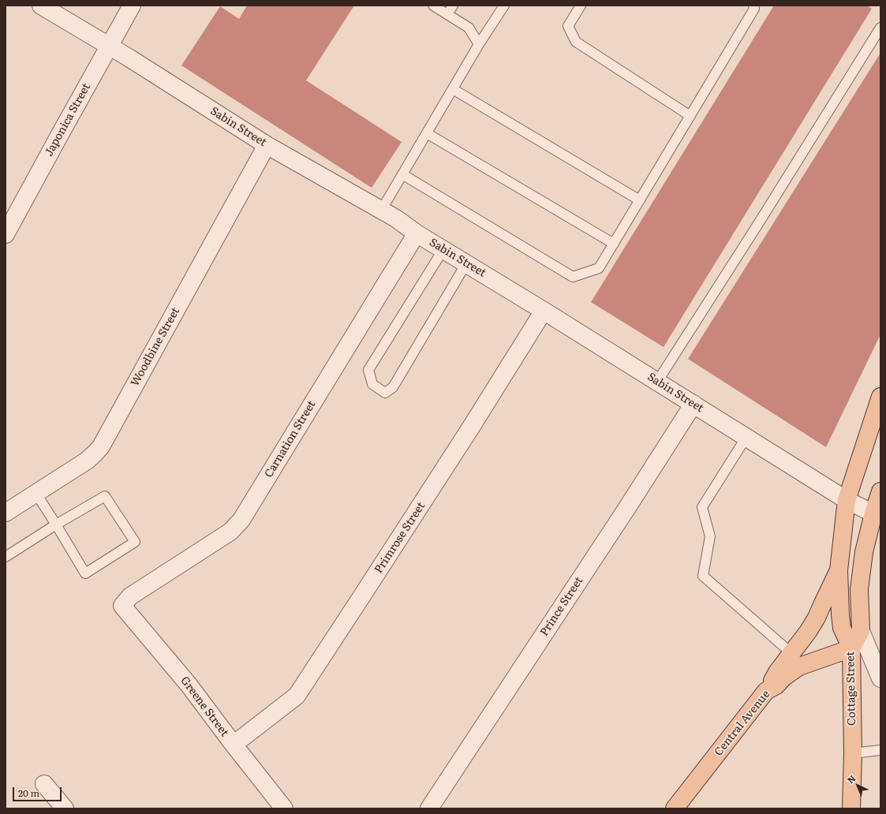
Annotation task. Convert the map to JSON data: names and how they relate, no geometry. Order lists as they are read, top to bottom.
{
  "streets": {
    "main road": ["Cottage Street", "Central Avenue"],
    "street": [
      "Japonica Street",
      "Sabin Street",
      "Woodbine Street",
      "Carnation Street",
      "Primrose Street",
      "Prince Street",
      "Greene Street"
    ]
  },
  "crossings": [
    ["Japonica Street", "Sabin Street"],
    ["Sabin Street", "Woodbine Street"],
    ["Sabin Street", "Carnation Street"],
    ["Sabin Street", "Primrose Street"],
    ["Sabin Street", "Prince Street"],
    ["Carnation Street", "Greene Street"],
    ["Primrose Street", "Greene Street"],
    ["Cottage Street", "Central Avenue"]
  ],
  "scale_bar": "20 m",
  "north": "top left"
}
